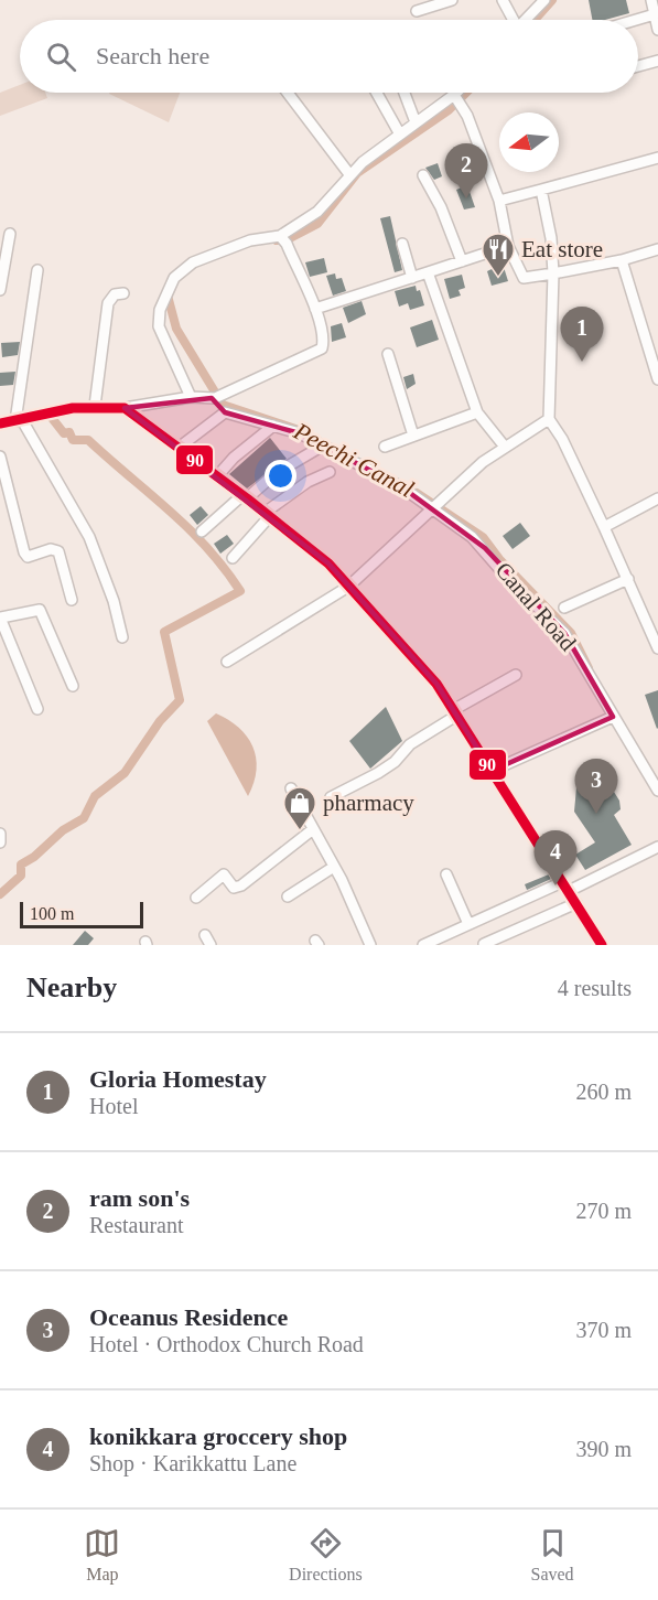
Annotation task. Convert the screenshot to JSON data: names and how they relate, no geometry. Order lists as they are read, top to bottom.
{
  "streets": {
    "street": ["Canal Road"]
  },
  "water": ["Peechi Canal"],
  "places": {
    "restaurant": ["Eat store"],
    "shop": ["pharmacy"]
  },
  "lines": ["transit line 90"],
  "scale_bar": "100 m",
  "north": "left",
  "page": {
    "search": "Search here",
    "pins": [
      "2",
      "1",
      "3",
      "4"
    ],
    "scale": "100 m",
    "heading": ["Nearby", "4 results"],
    "list": [
      {
        "mark": "1",
        "name": "Gloria Homestay",
        "note": "Hotel",
        "value": "260 m"
      },
      {
        "mark": "2",
        "name": "ram son's",
        "note": "Restaurant",
        "value": "270 m"
      },
      {
        "mark": "3",
        "name": "Oceanus Residence",
        "note": "Hotel · Orthodox Church Road",
        "value": "370 m"
      },
      {
        "mark": "4",
        "name": "konikkara groccery shop",
        "note": "Shop · Karikkattu Lane",
        "value": "390 m"
      }
    ],
    "nav": ["Map", "Directions", "Saved"]
  }
}
